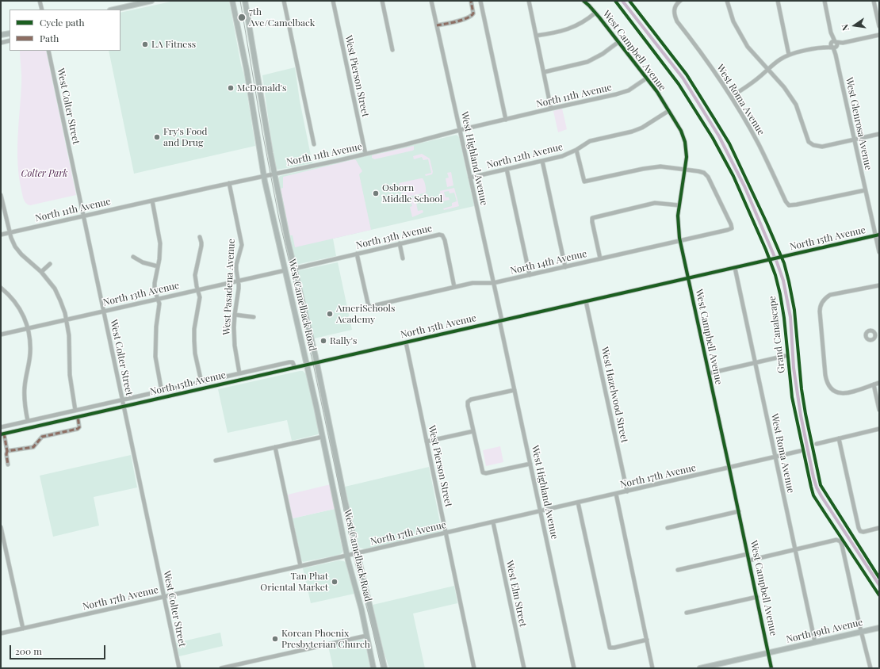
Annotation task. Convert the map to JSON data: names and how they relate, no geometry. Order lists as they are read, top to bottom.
{
  "streets": {
    "main road": ["West Camelback Road", "North 19th Avenue"],
    "street": [
      "West Campbell Avenue",
      "West Pierson Street",
      "North 11th Avenue",
      "West Roma Avenue",
      "West Colter Street",
      "West Glenrosa Avenue",
      "North 12th Avenue",
      "West Highland Avenue",
      "North 13th Avenue",
      "North 15th Avenue",
      "North 14th Avenue",
      "West Pasadena Avenue",
      "West Hazelwood Street",
      "North 17th Avenue",
      "West Elm Street"
    ],
    "cycle path": ["Grand Canalscape"]
  },
  "crossings": [
    ["West Campbell Avenue", "North 11th Avenue"],
    ["West Campbell Avenue", "North 12th Avenue"],
    ["West Campbell Avenue", "North 15th Avenue"],
    ["West Campbell Avenue", "North 14th Avenue"],
    ["West Campbell Avenue", "North 17th Avenue"],
    ["West Campbell Avenue", "North 19th Avenue"],
    ["West Pierson Street", "North 11th Avenue"],
    ["West Pierson Street", "North 15th Avenue"],
    ["West Pierson Street", "North 17th Avenue"],
    ["North 11th Avenue", "West Colter Street"],
    ["North 11th Avenue", "West Highland Avenue"],
    ["North 11th Avenue", "West Pasadena Avenue"],
    ["North 11th Avenue", "West Camelback Road"],
    ["West Roma Avenue", "West Glenrosa Avenue"],
    ["West Roma Avenue", "North 15th Avenue"],
    ["West Roma Avenue", "North 17th Avenue"],
    ["West Roma Avenue", "North 19th Avenue"],
    ["West Colter Street", "North 13th Avenue"],
    ["West Colter Street", "North 15th Avenue"],
    ["West Colter Street", "North 17th Avenue"],
    ["West Glenrosa Avenue", "North 15th Avenue"],
    ["North 12th Avenue", "West Highland Avenue"],
    ["West Highland Avenue", "North 15th Avenue"],
    ["West Highland Avenue", "North 14th Avenue"],
    ["West Highland Avenue", "North 17th Avenue"],
    ["North 13th Avenue", "North 14th Avenue"],
    ["North 13th Avenue", "West Pasadena Avenue"],
    ["North 13th Avenue", "West Camelback Road"],
    ["North 15th Avenue", "West Pasadena Avenue"],
    ["North 15th Avenue", "West Camelback Road"],
    ["North 15th Avenue", "West Hazelwood Street"],
    ["West Camelback Road", "North 17th Avenue"],
    ["West Hazelwood Street", "North 17th Avenue"],
    ["North 17th Avenue", "West Elm Street"]
  ],
  "parks": ["Colter Park"],
  "places": [
    "7th Ave/Camelback",
    "LA Fitness",
    "McDonald's",
    "Fry's Food and Drug",
    "Osborn Middle School",
    "AmeriSchools Academy",
    "Rally's",
    "Tan Phat Oriental Market",
    "Korean Phoenix Presbyterian Church"
  ],
  "legend": ["Cycle path", "Path"],
  "scale_bar": "200 m",
  "north": "left"
}
